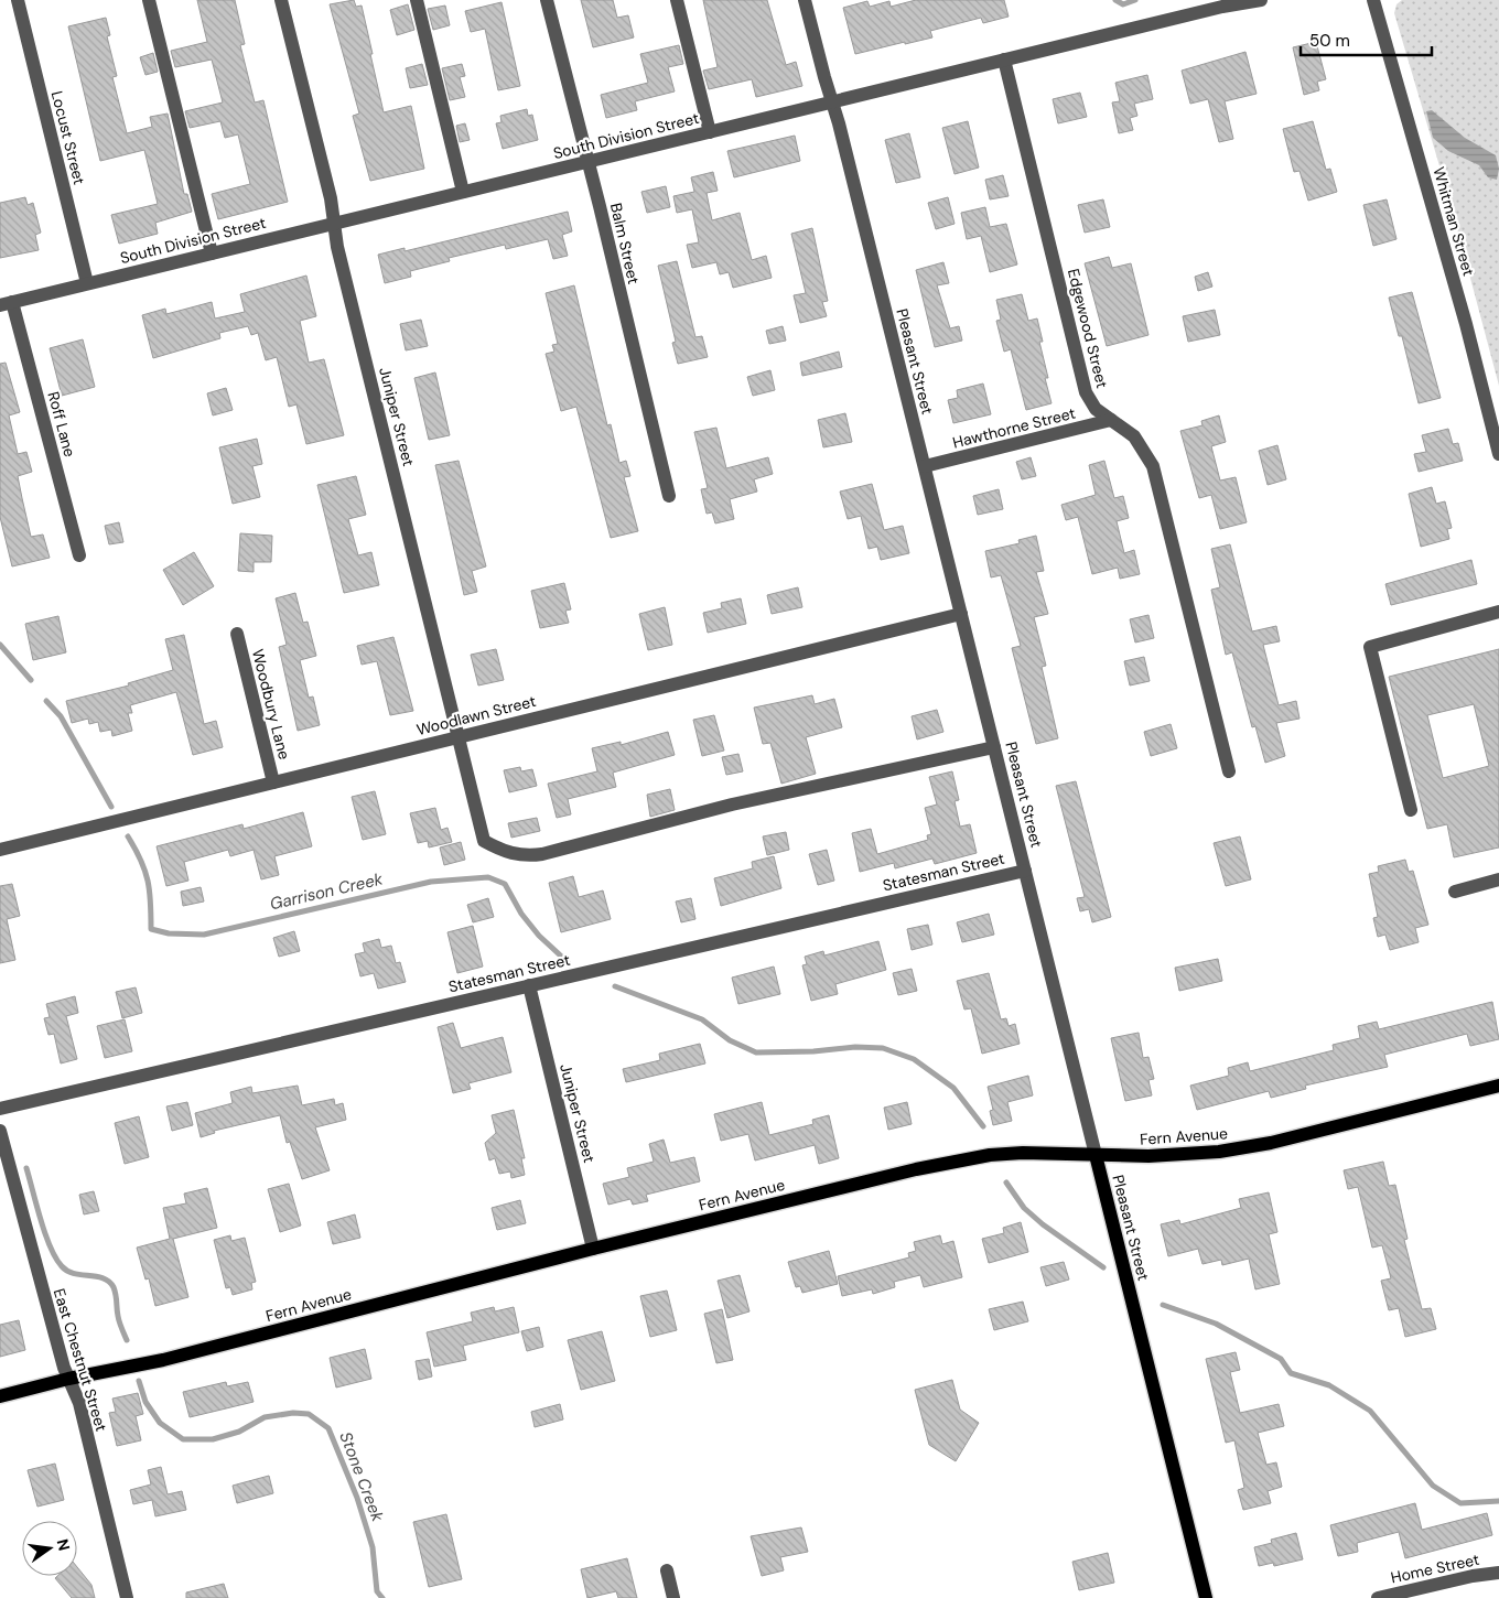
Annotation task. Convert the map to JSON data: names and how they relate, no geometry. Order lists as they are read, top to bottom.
{
  "streets": {
    "main road": ["Pleasant Street", "Fern Avenue"],
    "street": [
      "South Division Street",
      "Locust Street",
      "Whitman Street",
      "Balm Street",
      "Edgewood Street",
      "Juniper Street",
      "Roff Lane",
      "Hawthorne Street",
      "Woodbury Lane",
      "Woodlawn Street",
      "Statesman Street",
      "East Chestnut Street",
      "Home Street"
    ]
  },
  "crossings": [
    ["South Division Street", "Locust Street"],
    ["South Division Street", "Balm Street"],
    ["South Division Street", "Edgewood Street"],
    ["South Division Street", "Pleasant Street"],
    ["South Division Street", "Juniper Street"],
    ["South Division Street", "Roff Lane"],
    ["Edgewood Street", "Hawthorne Street"],
    ["Pleasant Street", "Juniper Street"],
    ["Pleasant Street", "Hawthorne Street"],
    ["Pleasant Street", "Woodlawn Street"],
    ["Pleasant Street", "Statesman Street"],
    ["Pleasant Street", "Fern Avenue"],
    ["Juniper Street", "Woodlawn Street"],
    ["Juniper Street", "Statesman Street"],
    ["Juniper Street", "Fern Avenue"],
    ["Woodbury Lane", "Woodlawn Street"],
    ["Fern Avenue", "East Chestnut Street"]
  ],
  "water": ["Garrison Creek", "Stone Creek"],
  "scale_bar": "50 m",
  "north": "right"
}
